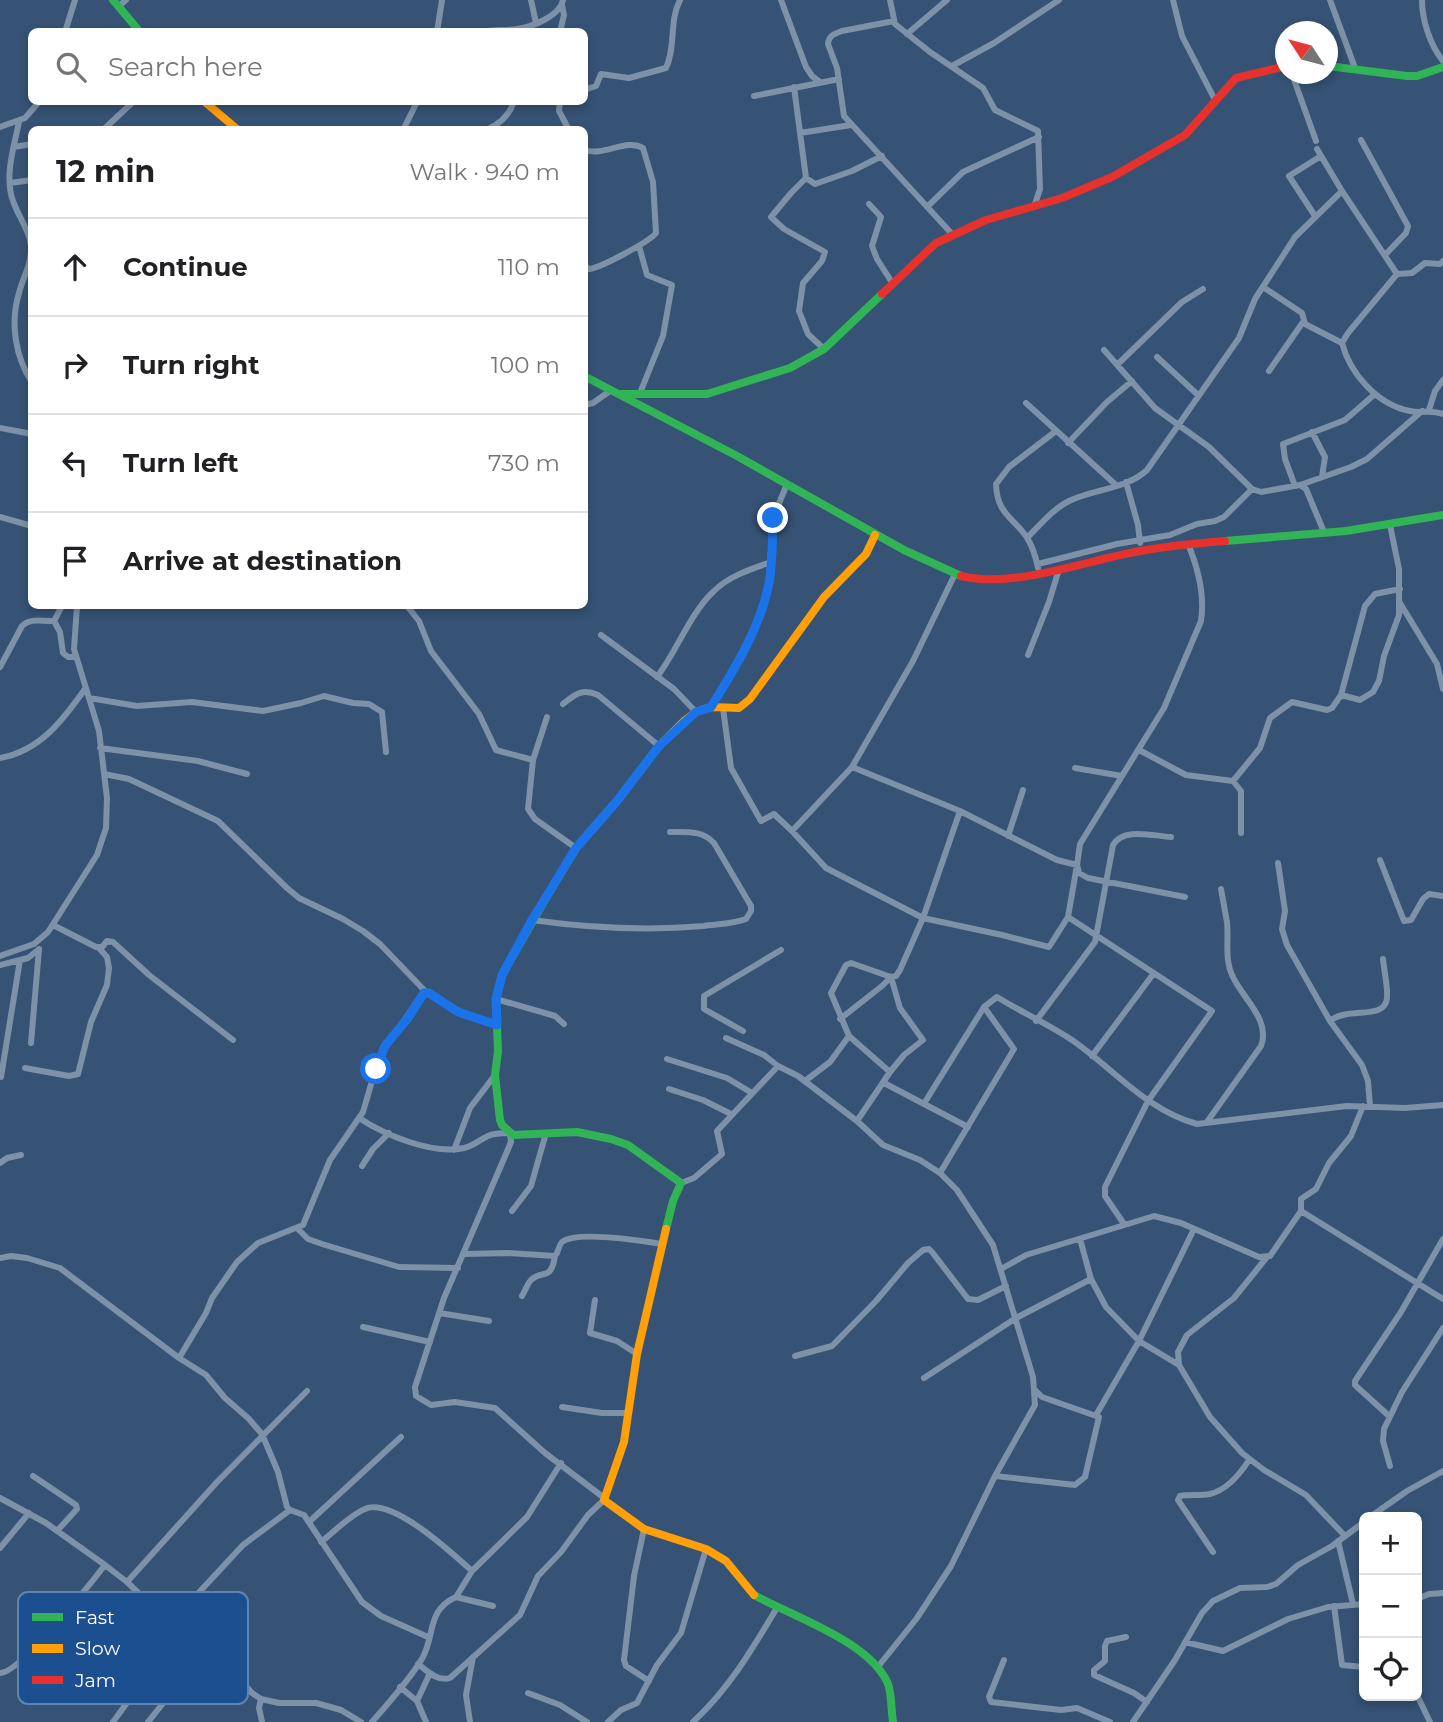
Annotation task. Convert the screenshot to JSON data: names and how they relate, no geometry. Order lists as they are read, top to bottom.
{
  "legend": ["Fast", "Slow", "Jam"],
  "north": "top left",
  "page": {
    "search": "Search here",
    "heading": ["12 min", "Walk · 940 m"],
    "list": [
      ["Continue", "110 m"],
      ["Turn right", "100 m"],
      ["Turn left", "730 m"],
      "Arrive at destination"
    ],
    "map_buttons": ["+", "−"]
  }
}
